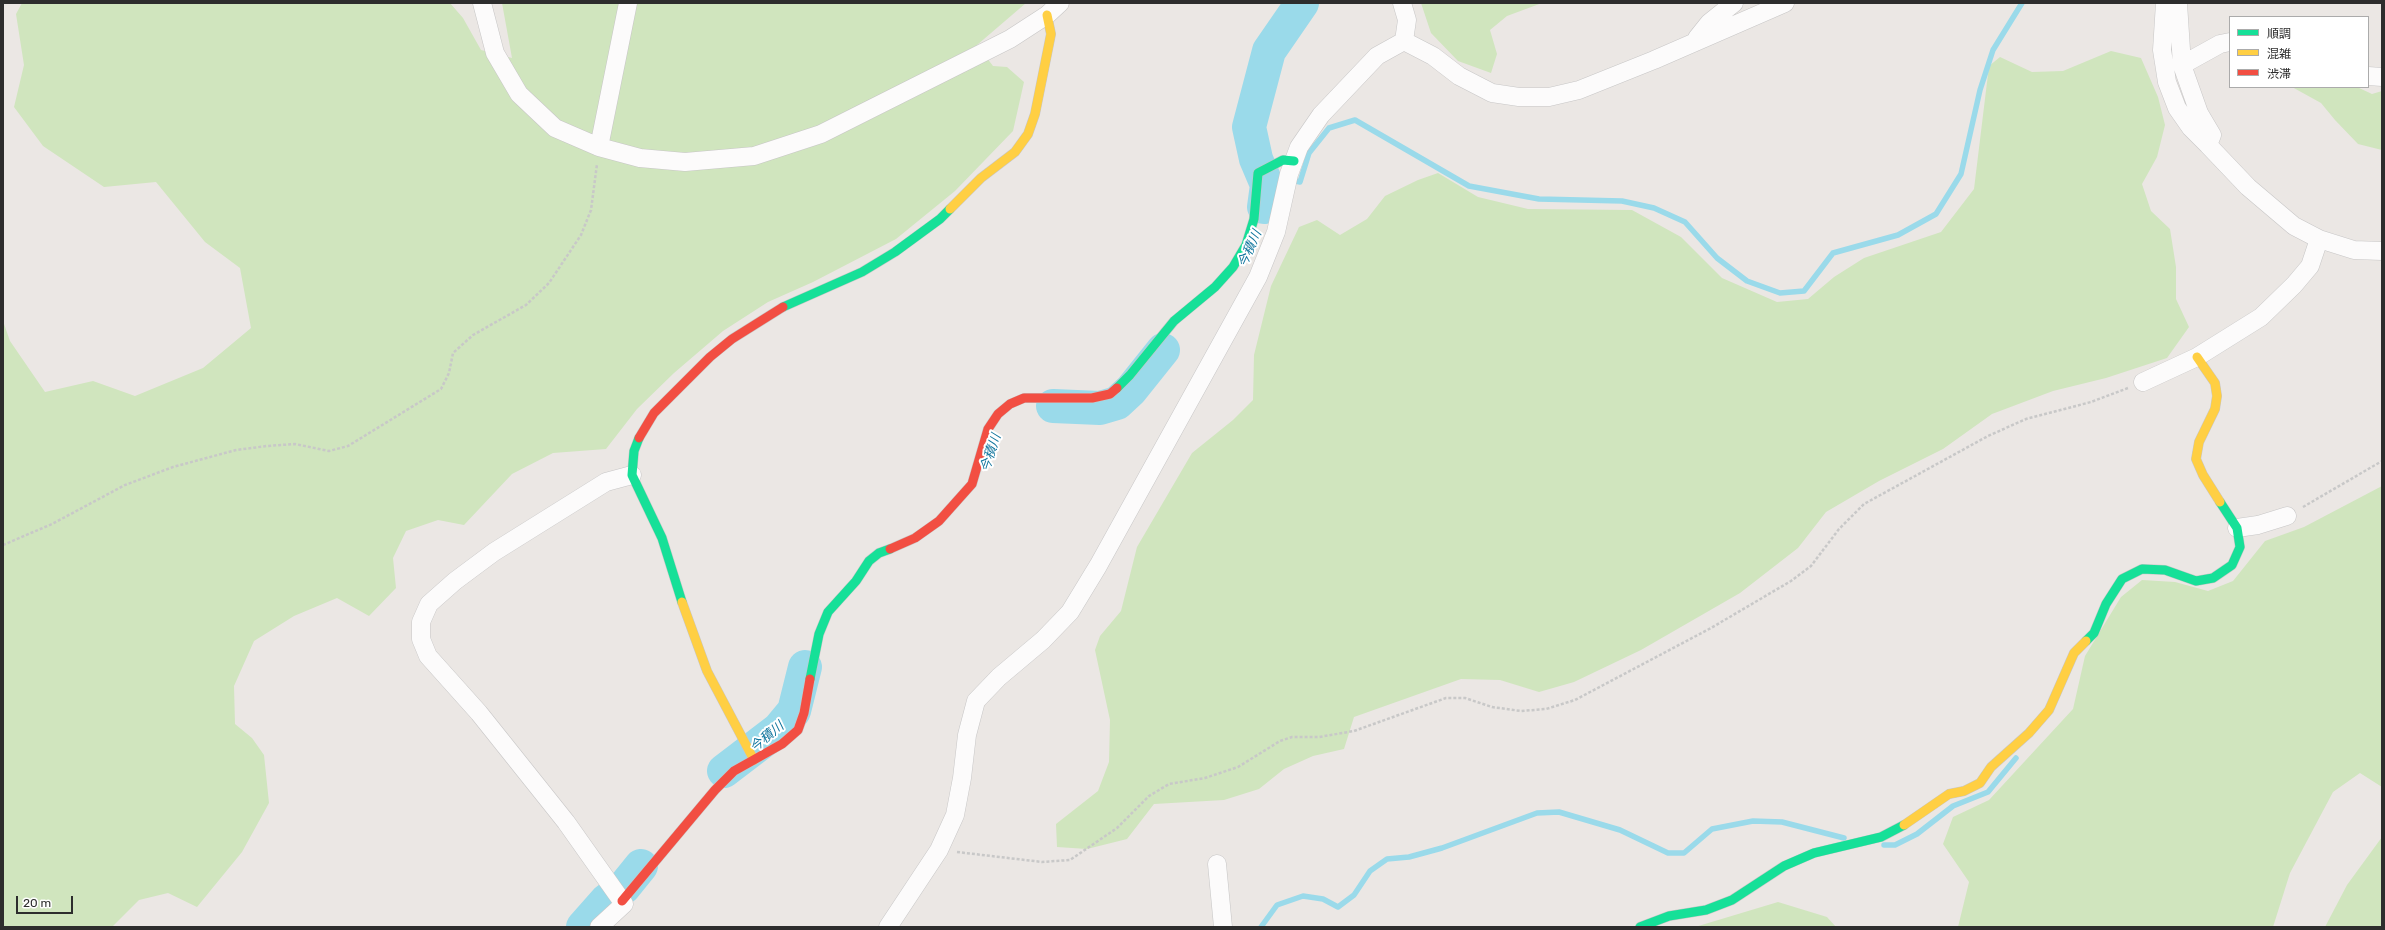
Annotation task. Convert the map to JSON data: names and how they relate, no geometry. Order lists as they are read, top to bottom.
{
  "water": ["今積川"],
  "legend": ["順調", "混雑", "渋滞"],
  "scale_bar": "20 m"
}
